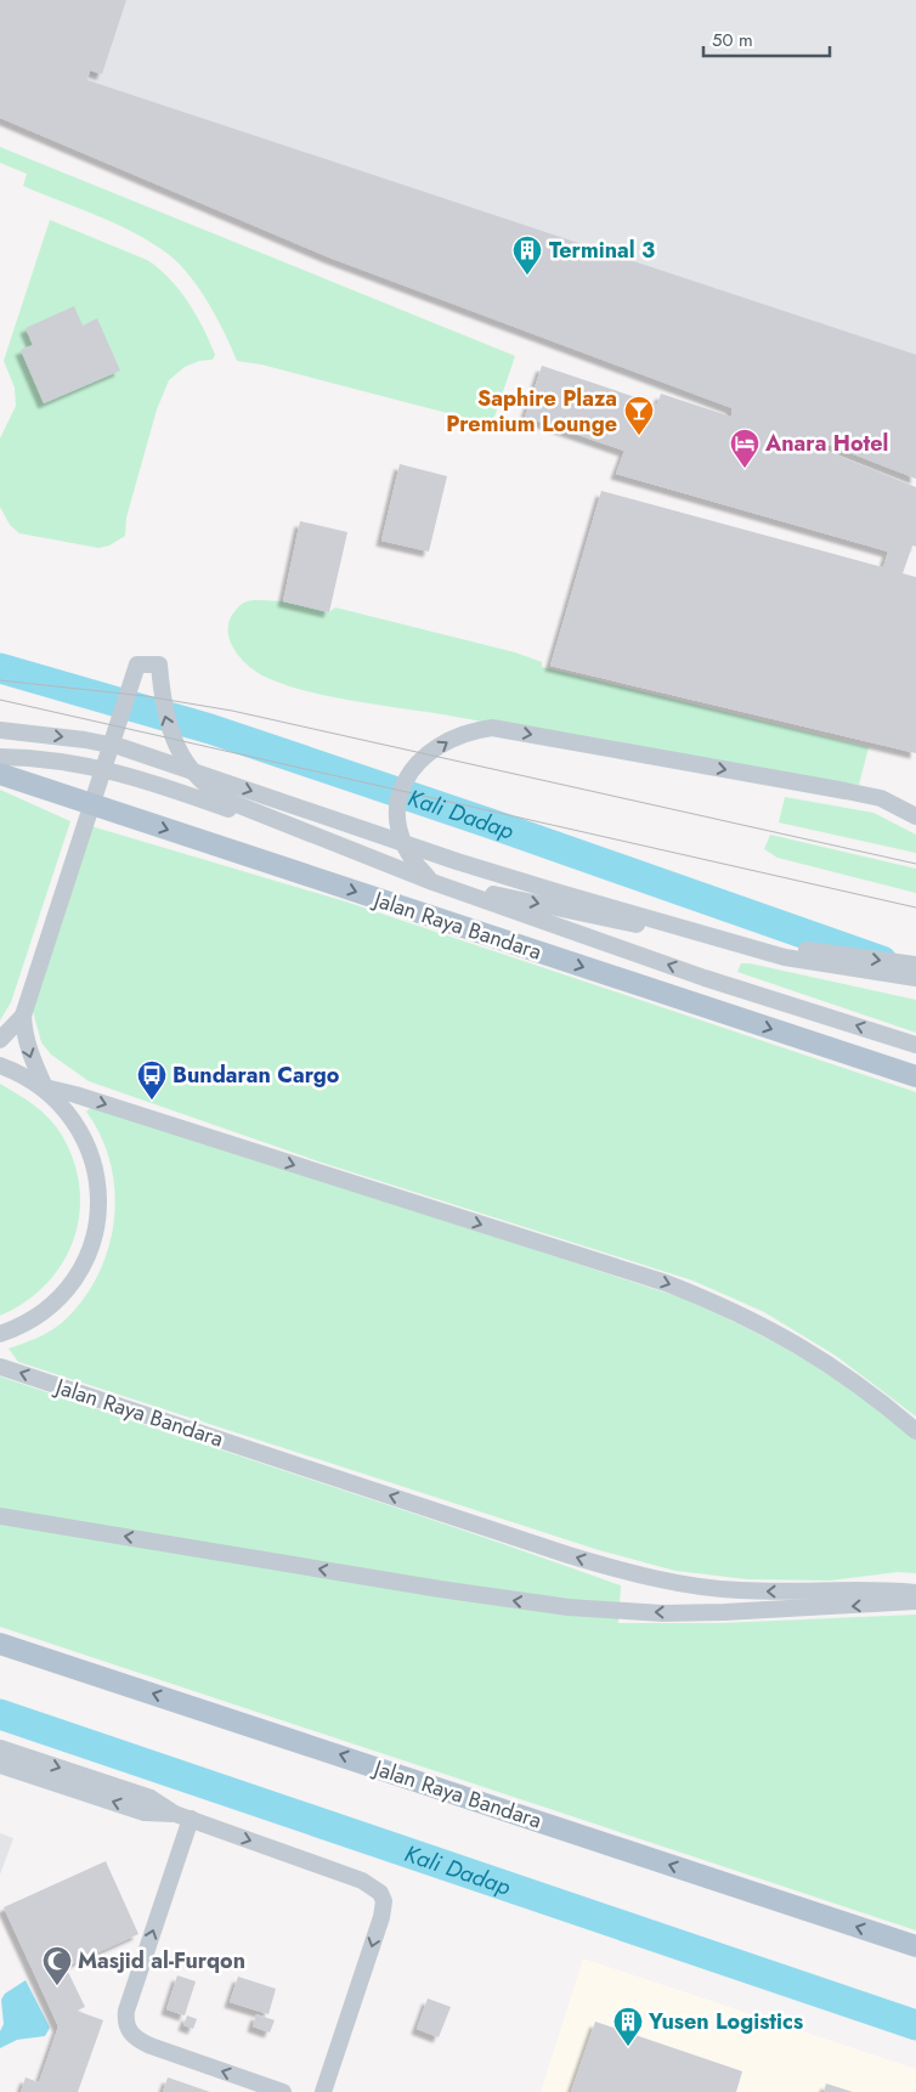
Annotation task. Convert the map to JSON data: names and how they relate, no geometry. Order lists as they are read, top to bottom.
{
  "streets": {
    "main road": ["Jalan Raya Bandara"]
  },
  "water": ["Kali Dadap"],
  "places": {
    "building": ["Terminal 3", "Yusen Logistics"],
    "bar": ["Saphire Plaza Premium Lounge"],
    "hotel": ["Anara Hotel"],
    "bus stop": ["Bundaran Cargo"],
    "mosque": ["Masjid al-Furqon"]
  },
  "scale_bar": "50 m"
}
